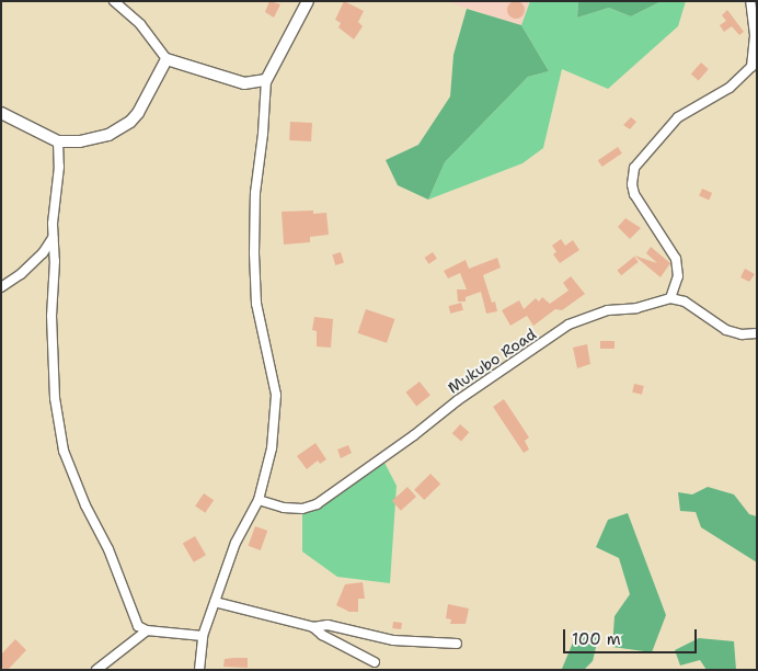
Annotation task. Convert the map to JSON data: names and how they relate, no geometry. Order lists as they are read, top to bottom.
{
  "streets": {
    "street": ["Mukubo Road"]
  },
  "scale_bar": "100 m"
}
